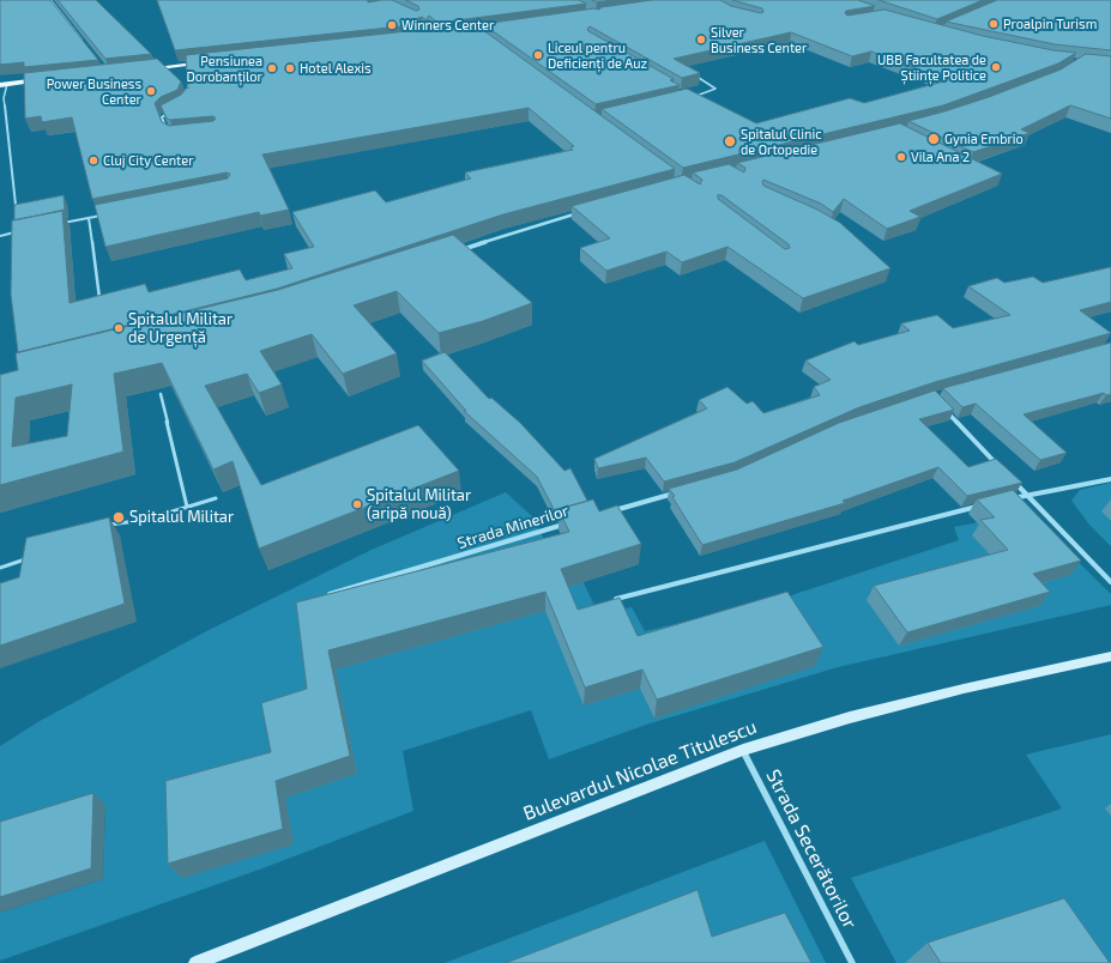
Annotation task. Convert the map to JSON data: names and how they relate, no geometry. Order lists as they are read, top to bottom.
{
  "streets": {
    "main road": ["Bulevardul Nicolae Titulescu"],
    "street": ["Strada Minerilor", "Strada Secerătorilor"]
  },
  "crossings": [
    ["Bulevardul Nicolae Titulescu", "Strada Secerătorilor"]
  ],
  "places": [
    "Proalpin Turism",
    "Winners Center",
    "Silver Business Center",
    "Liceul pentru Deficienți de Auz",
    "UBB Facultatea de Științe Politice",
    "Pensiunea Dorobanților",
    "Hotel Alexis",
    "Power Business Center",
    "Gynia Embrio",
    "Spitalul Clinic de Ortopedie",
    "Vila Ana 2",
    "Cluj City Center",
    "Spitalul Militar de Urgență",
    "Spitalul Militar (aripă nouă)",
    "Spitalul Militar"
  ]
}
